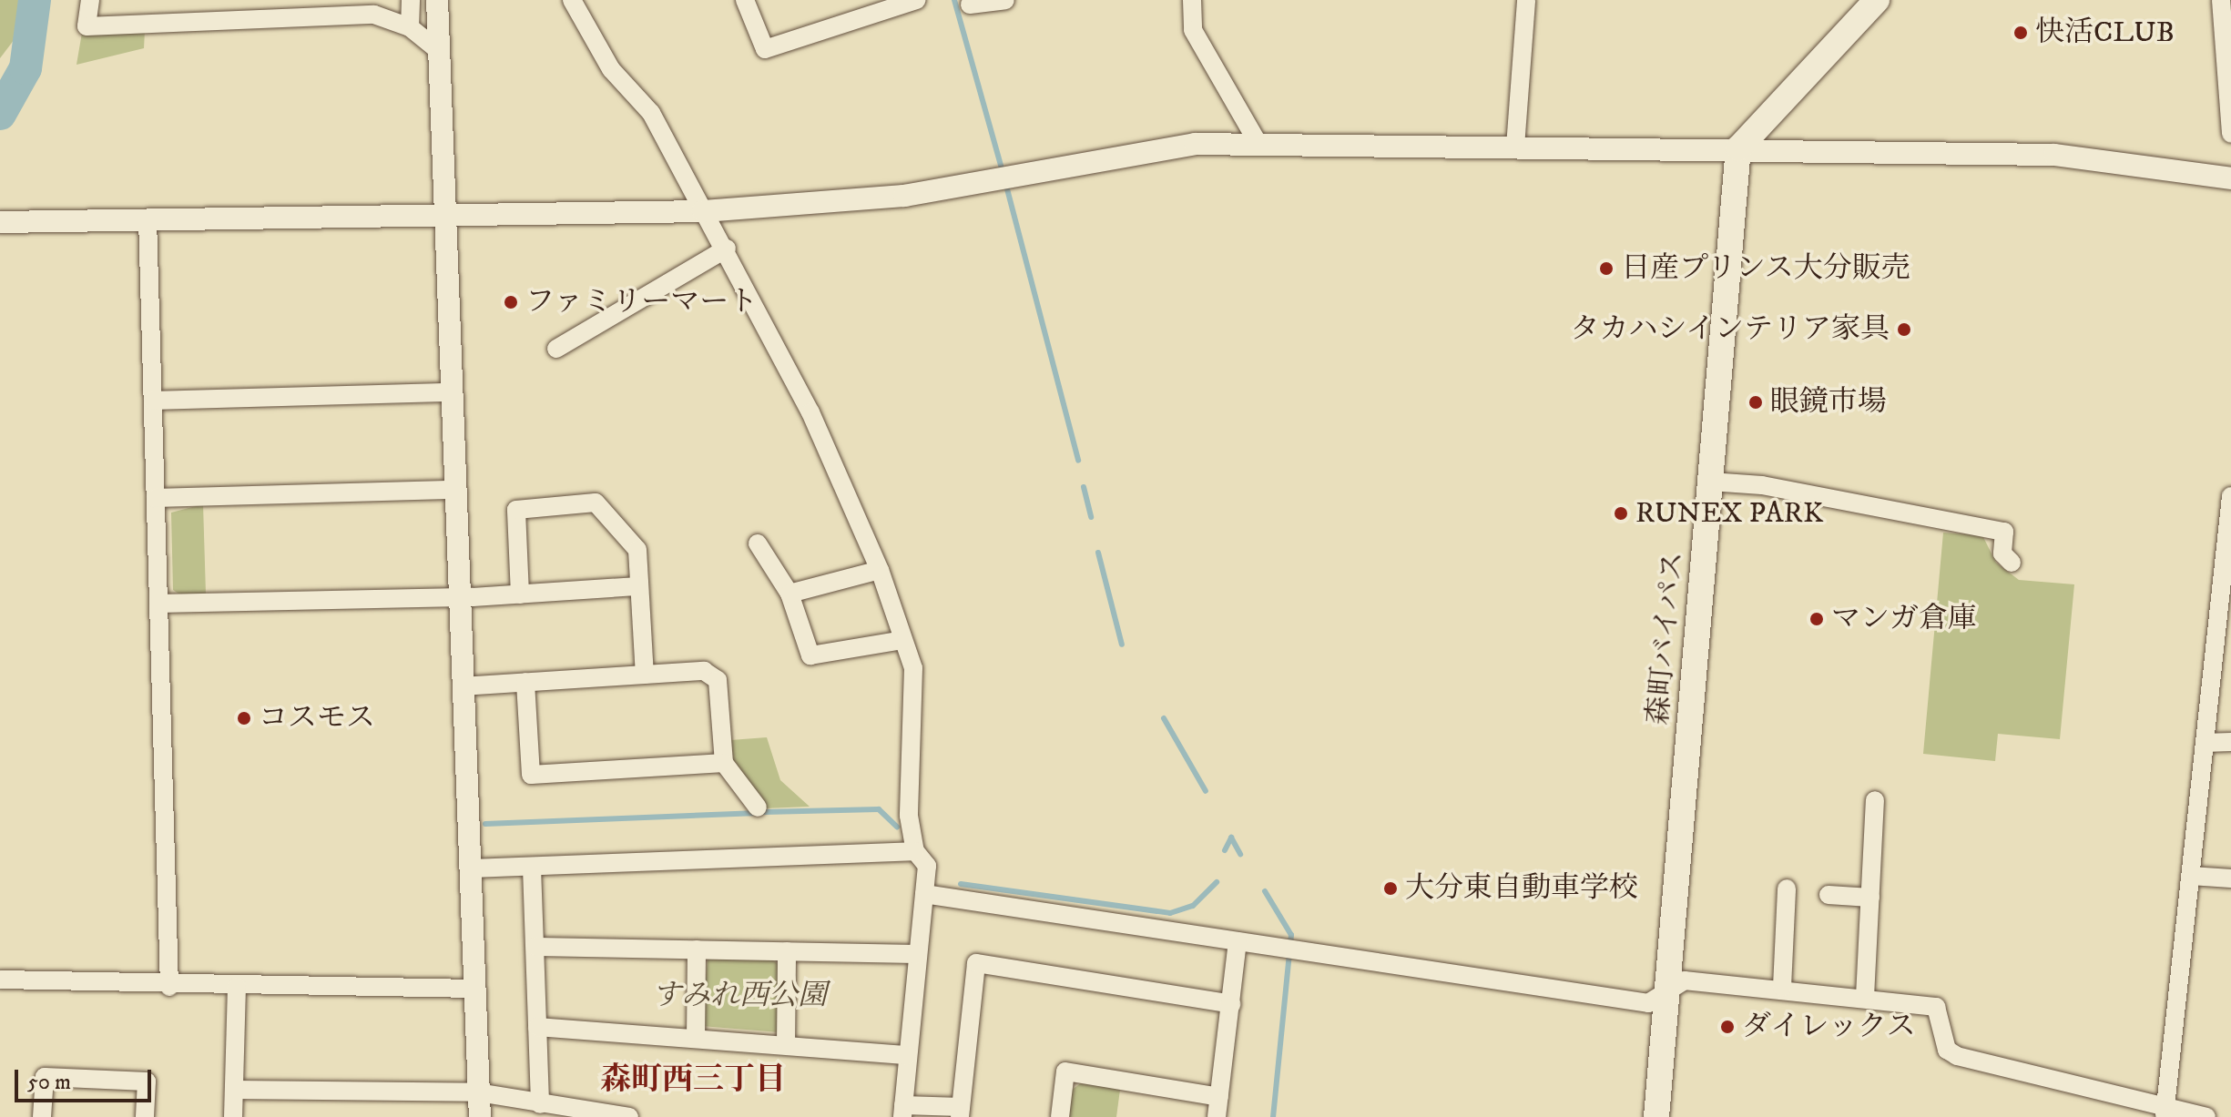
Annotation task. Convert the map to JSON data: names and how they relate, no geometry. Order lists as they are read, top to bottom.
{
  "streets": {
    "main road": ["森町バイパス"]
  },
  "districts": ["森町西三丁目"],
  "parks": ["すみれ西公園"],
  "places": [
    "快活CLUB",
    "日産プリンス大分販売",
    "ファミリーマート",
    "タカハシインテリア家具",
    "眼鏡市場",
    "RUNEX PARK",
    "マンガ倉庫",
    "コスモス",
    "大分東自動車学校",
    "ダイレックス"
  ],
  "scale_bar": "50 m"
}
